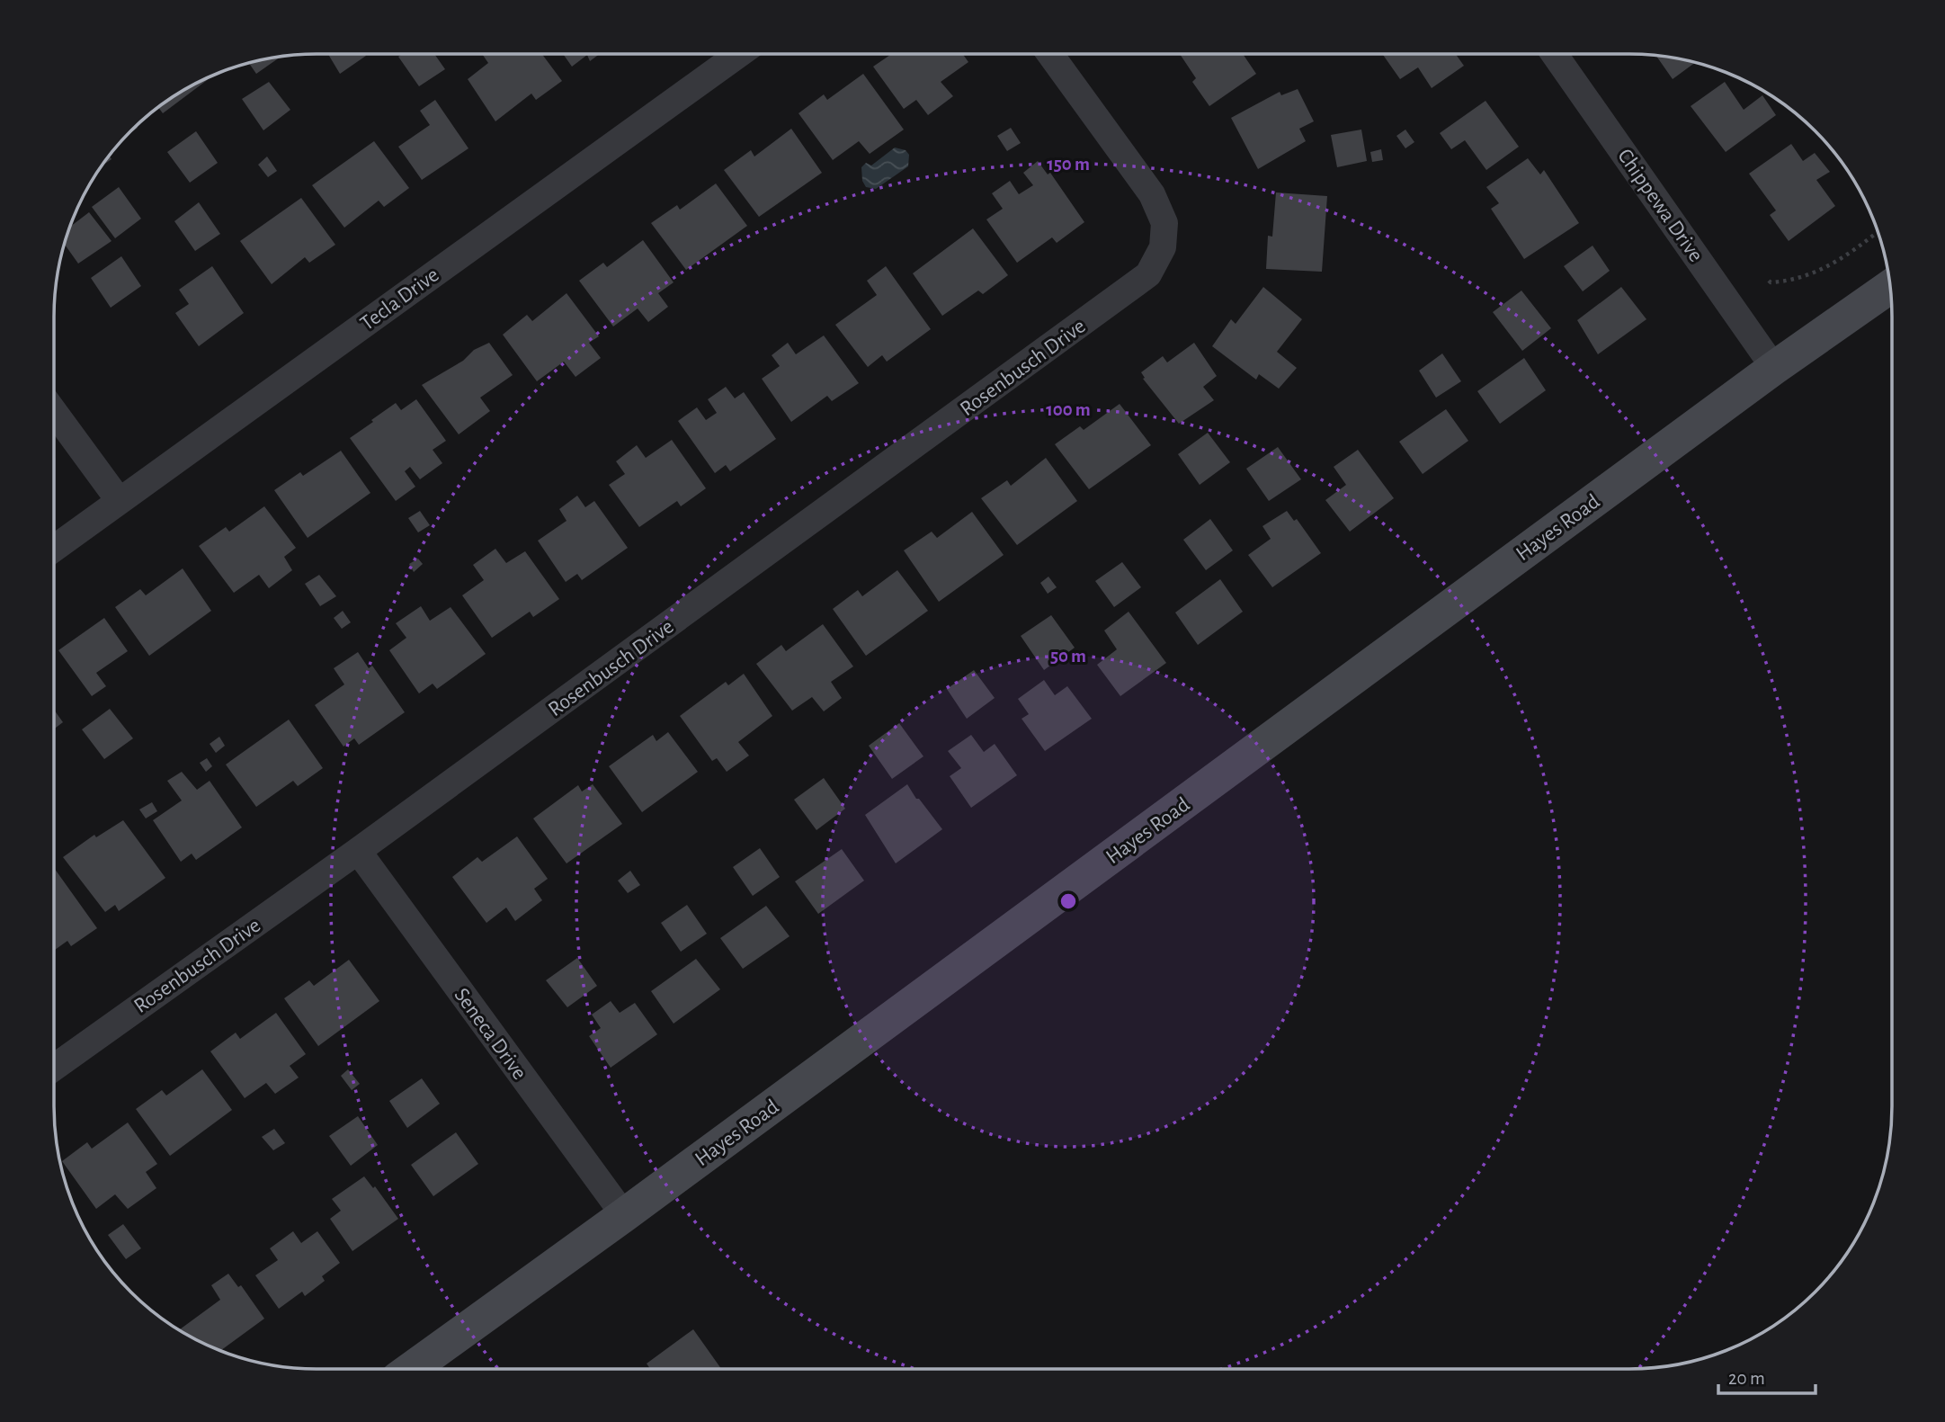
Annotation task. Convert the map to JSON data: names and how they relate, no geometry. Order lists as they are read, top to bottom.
{
  "streets": {
    "street": [
      "Chippewa Drive",
      "Tecla Drive",
      "Rosenbusch Drive",
      "Hayes Road",
      "Seneca Drive"
    ]
  },
  "crossings": [
    ["Chippewa Drive", "Hayes Road"],
    ["Rosenbusch Drive", "Seneca Drive"],
    ["Hayes Road", "Seneca Drive"]
  ],
  "scale_bar": "20 m",
  "rings": ["150 m", "100 m", "50 m"]
}
